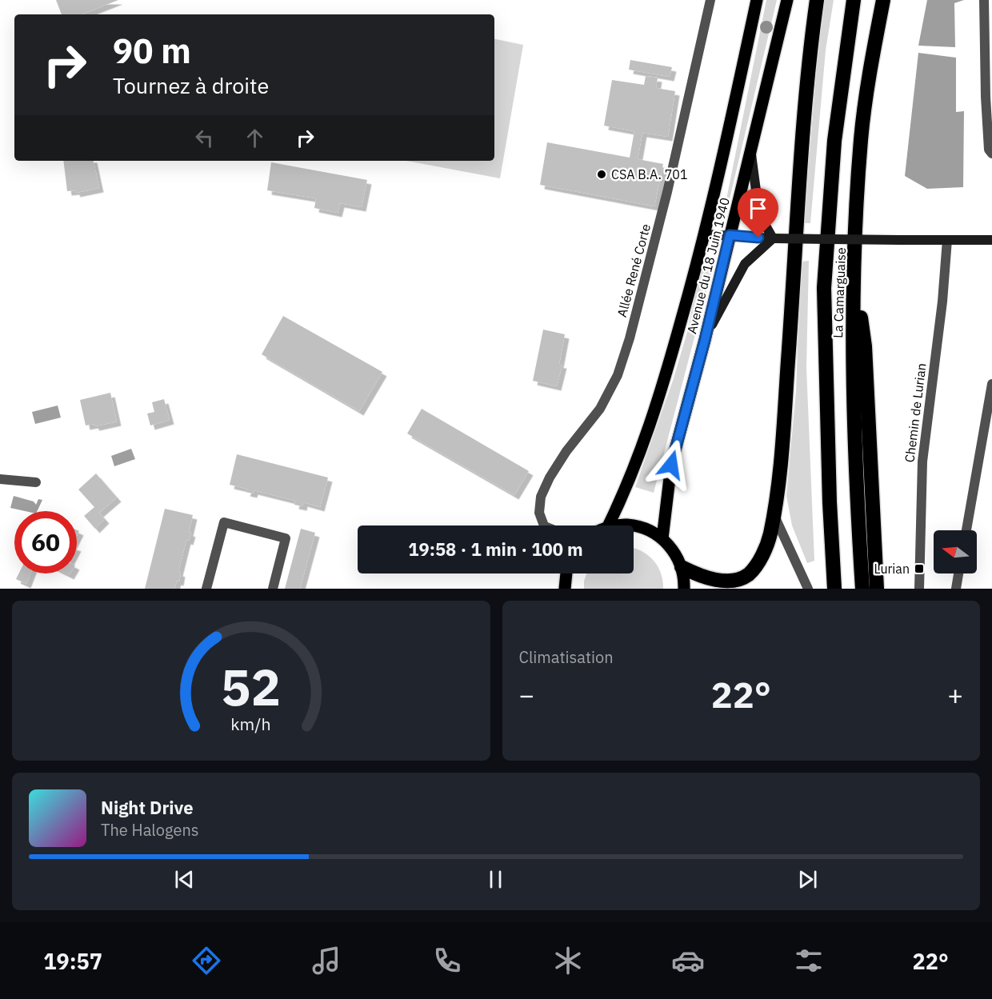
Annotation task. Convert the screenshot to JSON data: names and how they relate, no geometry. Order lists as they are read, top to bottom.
{
  "streets": {
    "highway": ["La Camarguaise"],
    "main road": ["Avenue du 18 Juin 1940"],
    "street": ["Allée René Corte", "Chemin de Lurian"]
  },
  "places": {
    "other": ["CSA B.A. 701"],
    "transit": ["Lurian"]
  },
  "north": "left",
  "page": {
    "turn": ["90 m", "Tournez à droite"],
    "limit": "60",
    "trip": "19:58 · 1 min · 100 m",
    "tile": "Climatisation",
    "heat": ["−", "22°", "+"],
    "song": ["Night Drive", "The Halogens"],
    "tabs": ["19:57", "22°"],
    "gauge": ["52", "km/h"]
  }
}
